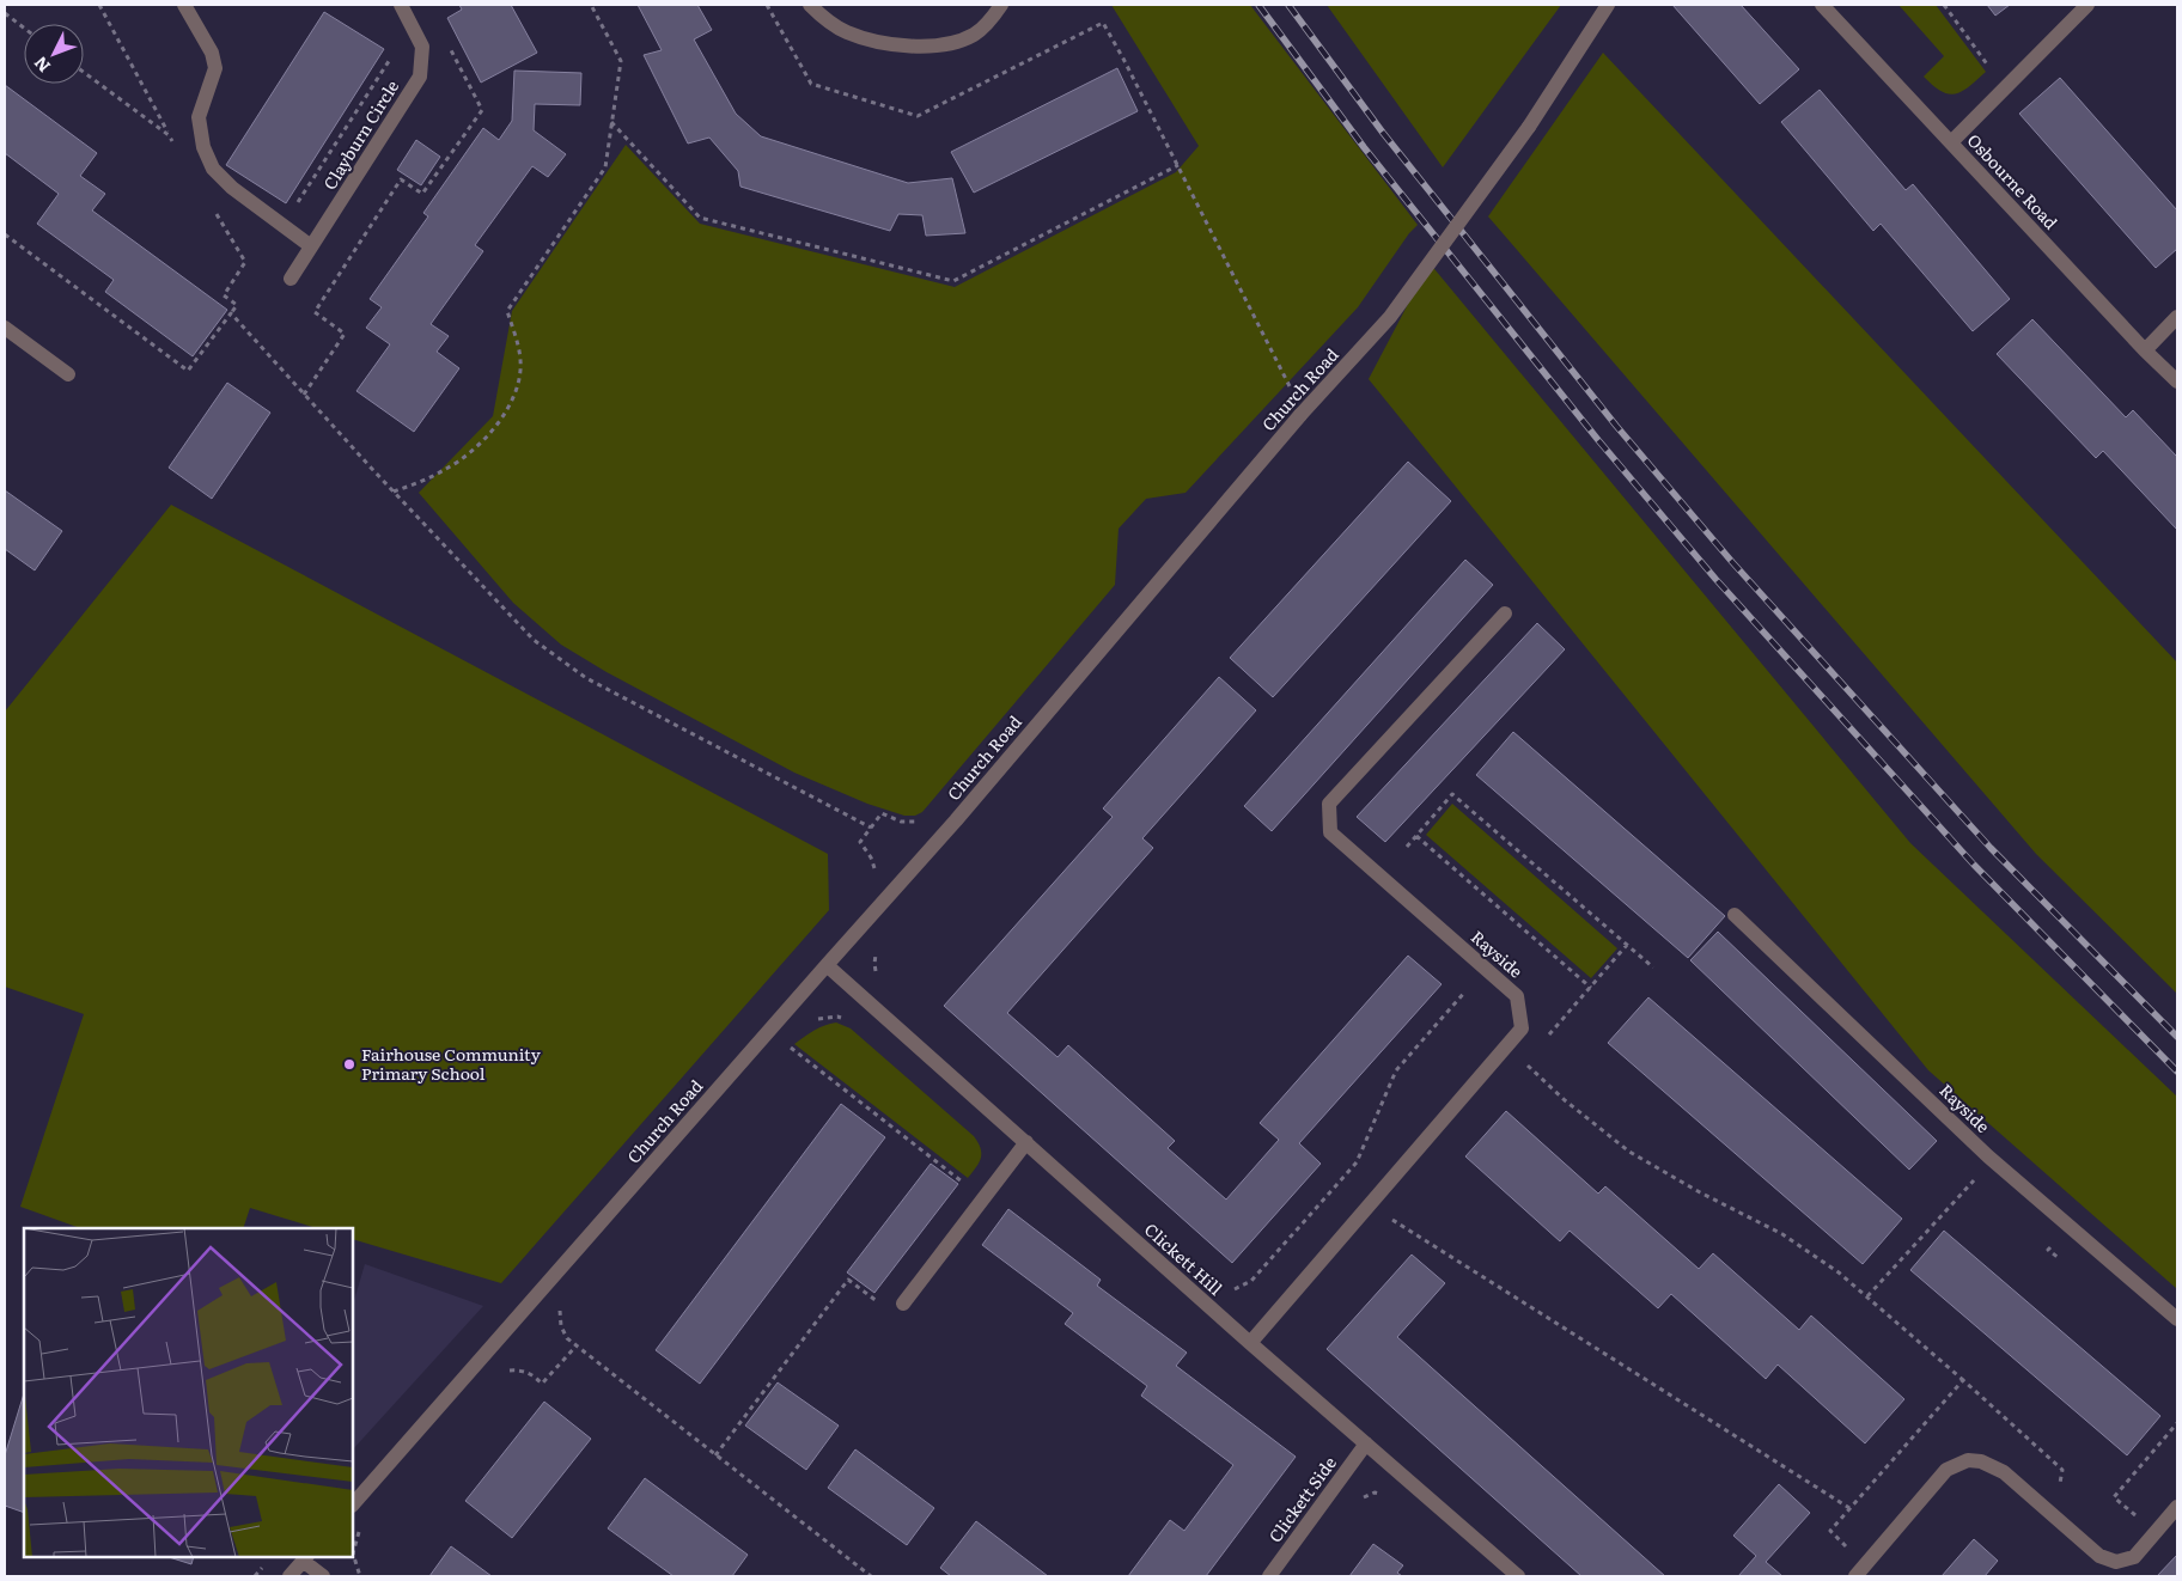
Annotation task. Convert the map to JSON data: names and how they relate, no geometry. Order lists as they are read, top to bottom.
{
  "streets": {
    "street": [
      "Clayburn Circle",
      "Osbourne Road",
      "Church Road",
      "Rayside",
      "Clickett Hill",
      "Clickett Side"
    ]
  },
  "crossings": [
    ["Church Road", "Clickett Hill"],
    ["Rayside", "Clickett Hill"],
    ["Clickett Hill", "Clickett Side"]
  ],
  "places": ["Fairhouse Community Primary School"],
  "north": "bottom left"
}
